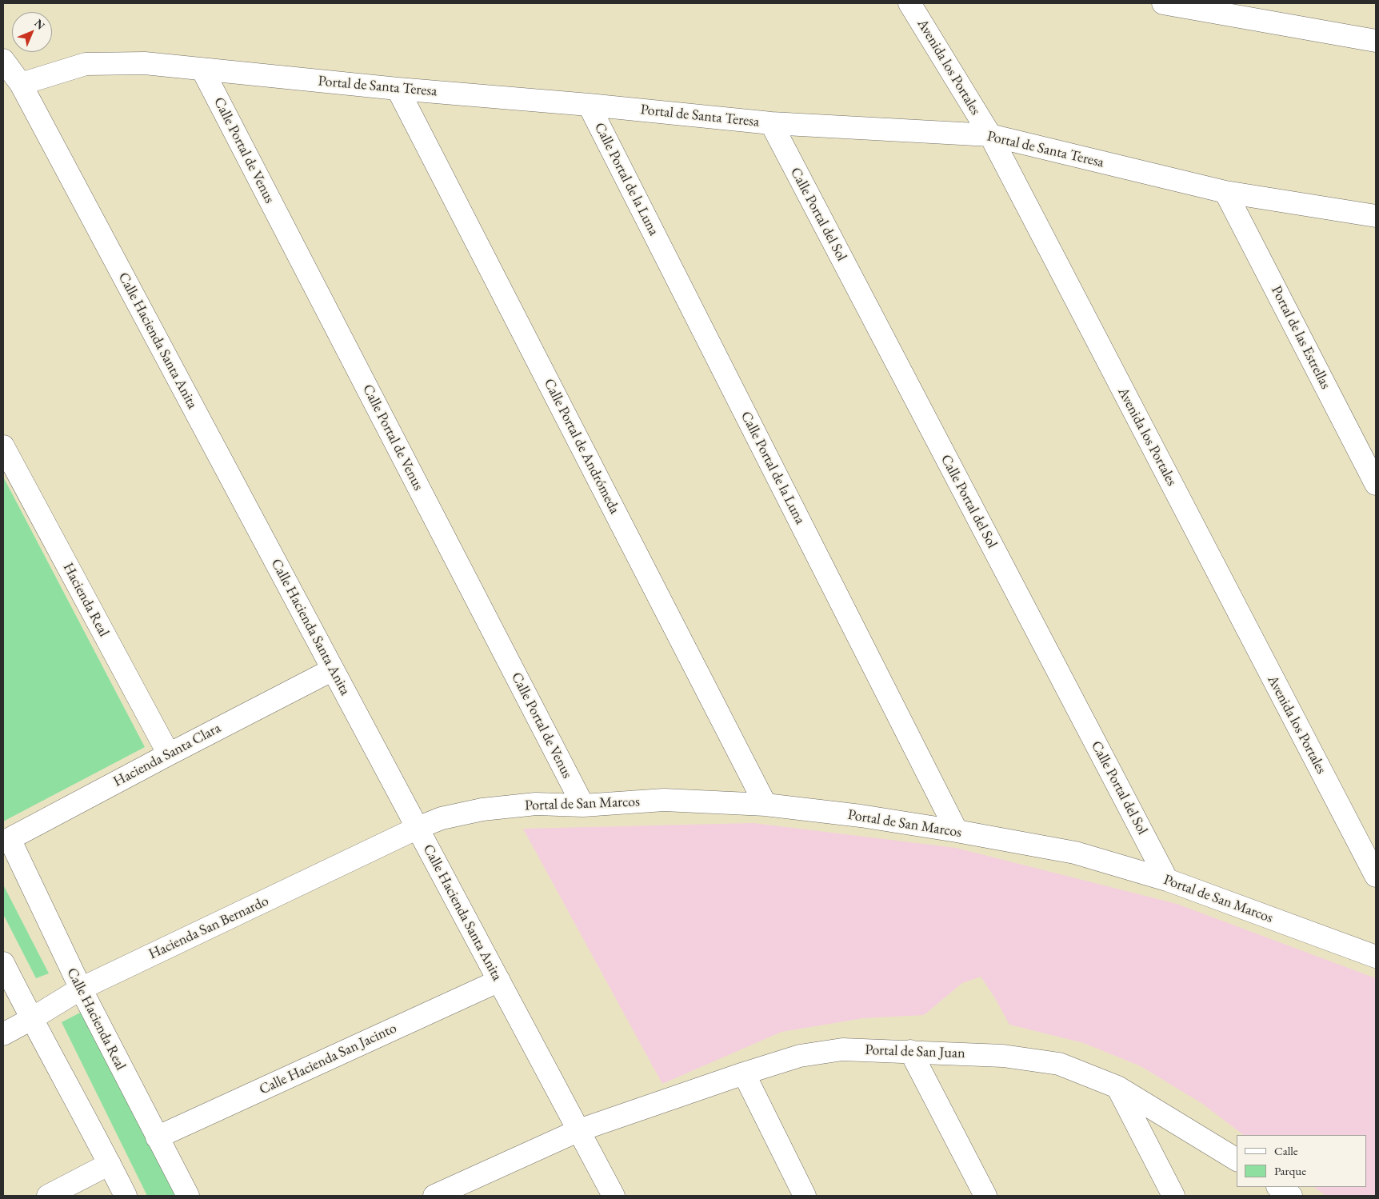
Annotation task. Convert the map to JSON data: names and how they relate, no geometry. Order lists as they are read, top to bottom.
{
  "streets": {
    "street": [
      "Avenida los Portales",
      "Portal de Santa Teresa",
      "Calle Portal de Venus",
      "Calle Portal de la Luna",
      "Calle Portal del Sol",
      "Portal de las Estrellas",
      "Calle Hacienda Santa Anita",
      "Calle Portal de Andrómeda",
      "Hacienda Real",
      "Hacienda Santa Clara",
      "Portal de San Marcos",
      "Hacienda San Bernardo",
      "Calle Hacienda Real",
      "Portal de San Juan",
      "Calle Hacienda San Jacinto"
    ]
  },
  "crossings": [
    ["Avenida los Portales", "Portal de Santa Teresa"],
    ["Portal de Santa Teresa", "Calle Portal de Venus"],
    ["Portal de Santa Teresa", "Calle Portal de la Luna"],
    ["Portal de Santa Teresa", "Calle Portal del Sol"],
    ["Portal de Santa Teresa", "Portal de las Estrellas"],
    ["Portal de Santa Teresa", "Calle Hacienda Santa Anita"],
    ["Portal de Santa Teresa", "Calle Portal de Andrómeda"],
    ["Calle Portal de Venus", "Portal de San Marcos"],
    ["Calle Portal de la Luna", "Portal de San Marcos"],
    ["Calle Portal del Sol", "Portal de San Marcos"],
    ["Calle Hacienda Santa Anita", "Hacienda Santa Clara"],
    ["Calle Hacienda Santa Anita", "Portal de San Marcos"],
    ["Calle Hacienda Santa Anita", "Hacienda San Bernardo"],
    ["Calle Hacienda Santa Anita", "Portal de San Juan"],
    ["Calle Hacienda Santa Anita", "Calle Hacienda San Jacinto"],
    ["Calle Portal de Andrómeda", "Portal de San Marcos"],
    ["Hacienda Real", "Hacienda Santa Clara"],
    ["Hacienda Santa Clara", "Calle Hacienda Real"],
    ["Portal de San Marcos", "Hacienda San Bernardo"],
    ["Hacienda San Bernardo", "Calle Hacienda Real"],
    ["Calle Hacienda Real", "Calle Hacienda San Jacinto"]
  ],
  "legend": ["Calle", "Parque"],
  "north": "top right"
}
